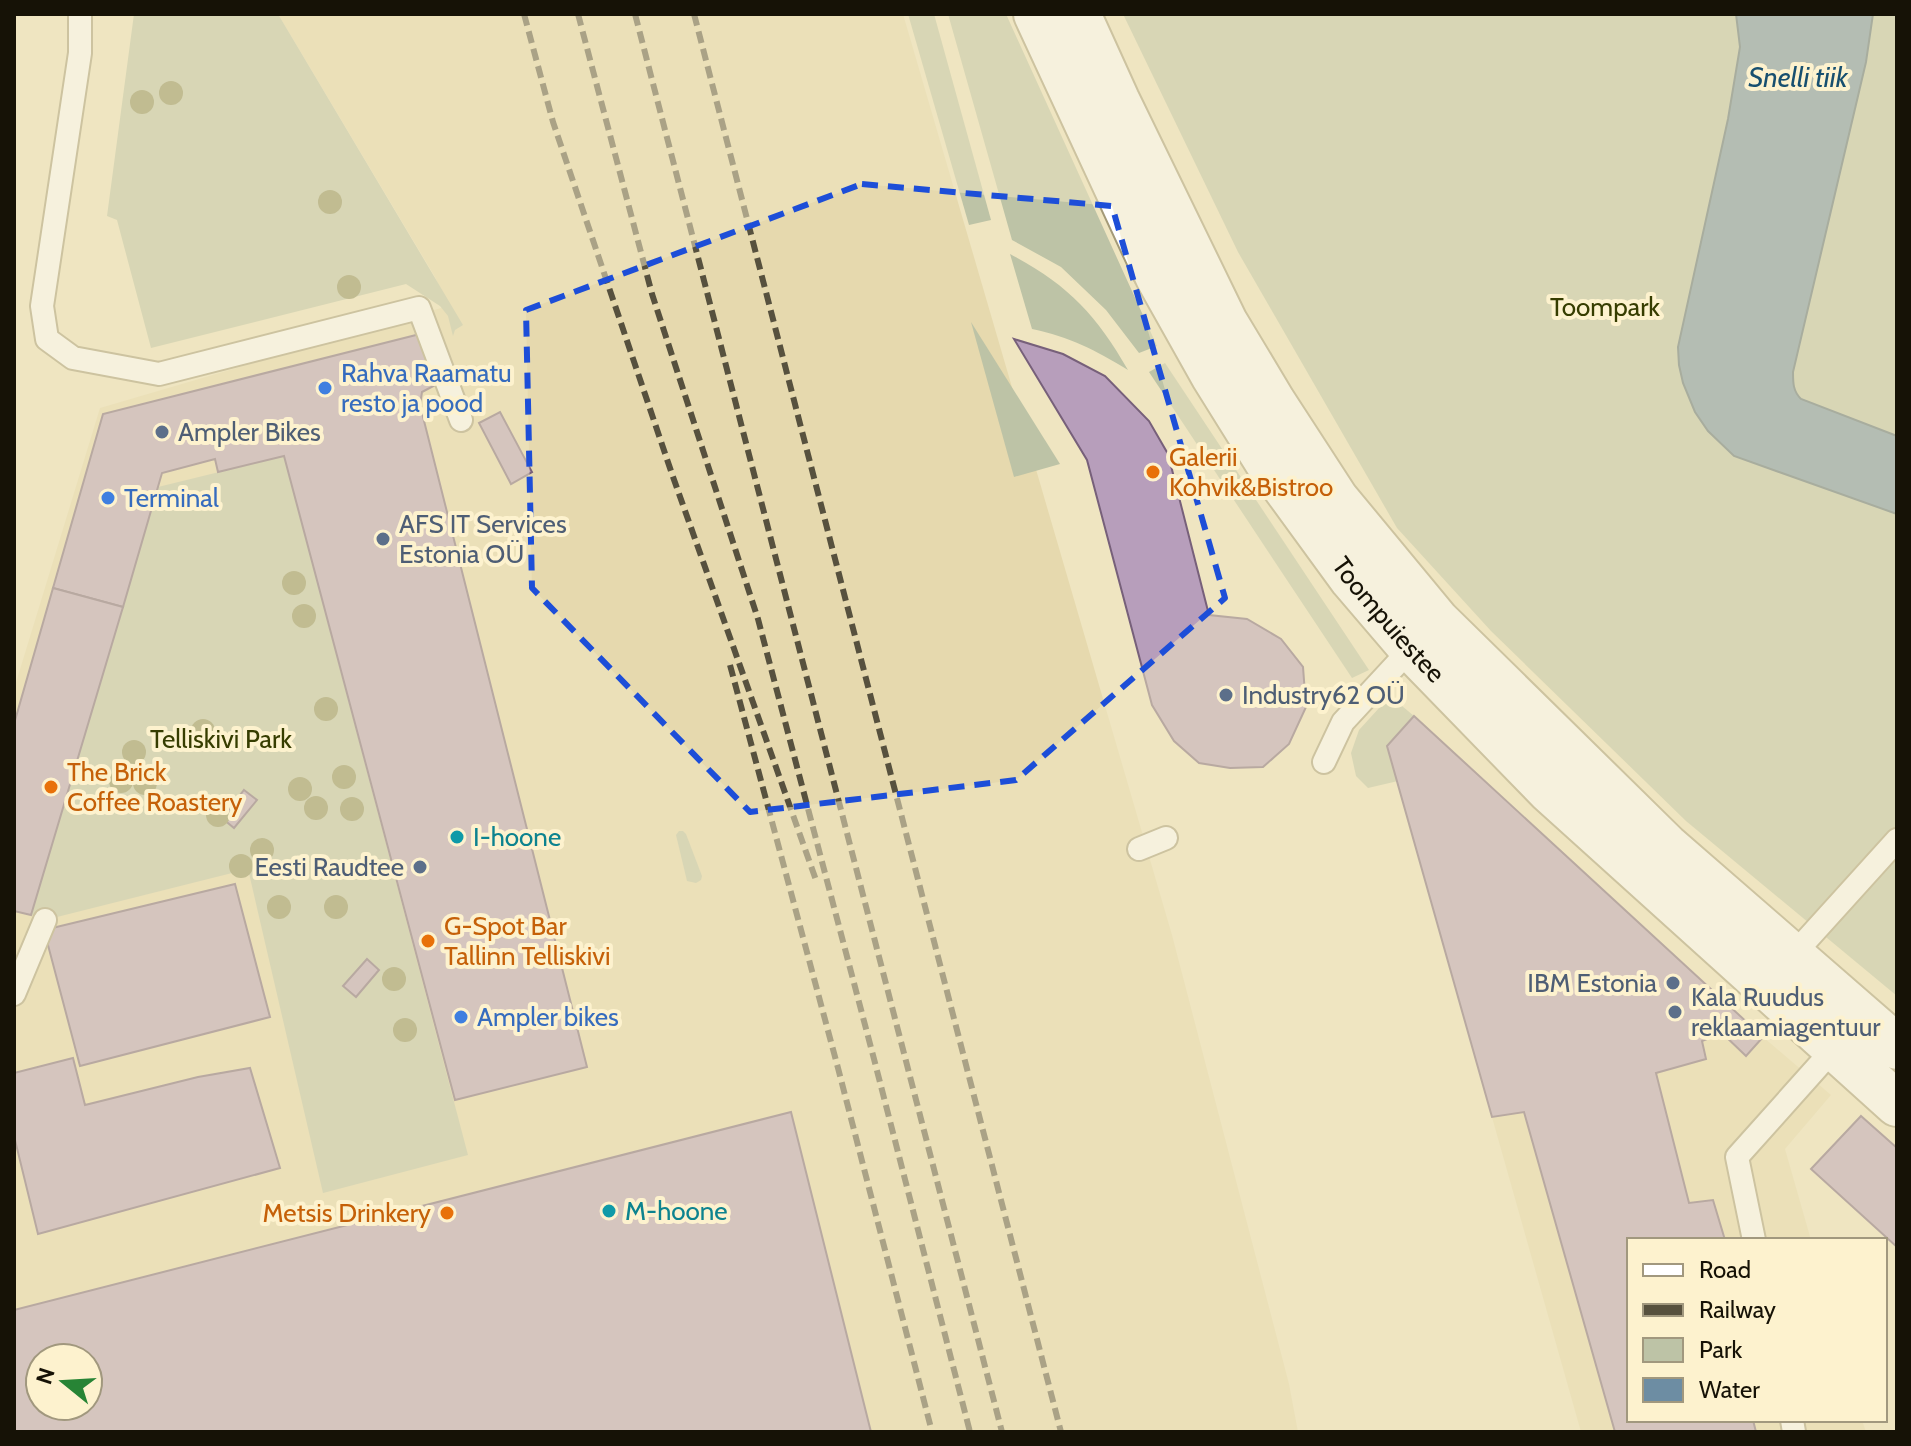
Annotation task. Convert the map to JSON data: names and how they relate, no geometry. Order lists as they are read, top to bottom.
{
  "streets": {
    "main road": ["Toompuiestee"]
  },
  "water": ["Snelli tiik"],
  "parks": ["Toompark", "Telliskivi Park"],
  "places": [
    "Rahva Raamatu resto ja pood",
    "Ampler Bikes",
    "Galerii Kohvik&Bistroo",
    "Terminal",
    "AFS IT Services Estonia OÜ",
    "Industry62 OÜ",
    "The Brick Coffee Roastery",
    "I-hoone",
    "Eesti Raudtee",
    "G-Spot Bar Tallinn Telliskivi",
    "IBM Estonia",
    "Kala Ruudus reklaamiagentuur",
    "Ampler bikes",
    "M-hoone",
    "Metsis Drinkery"
  ],
  "legend": [
    "Road",
    "Railway",
    "Park",
    "Water"
  ],
  "north": "left"
}
